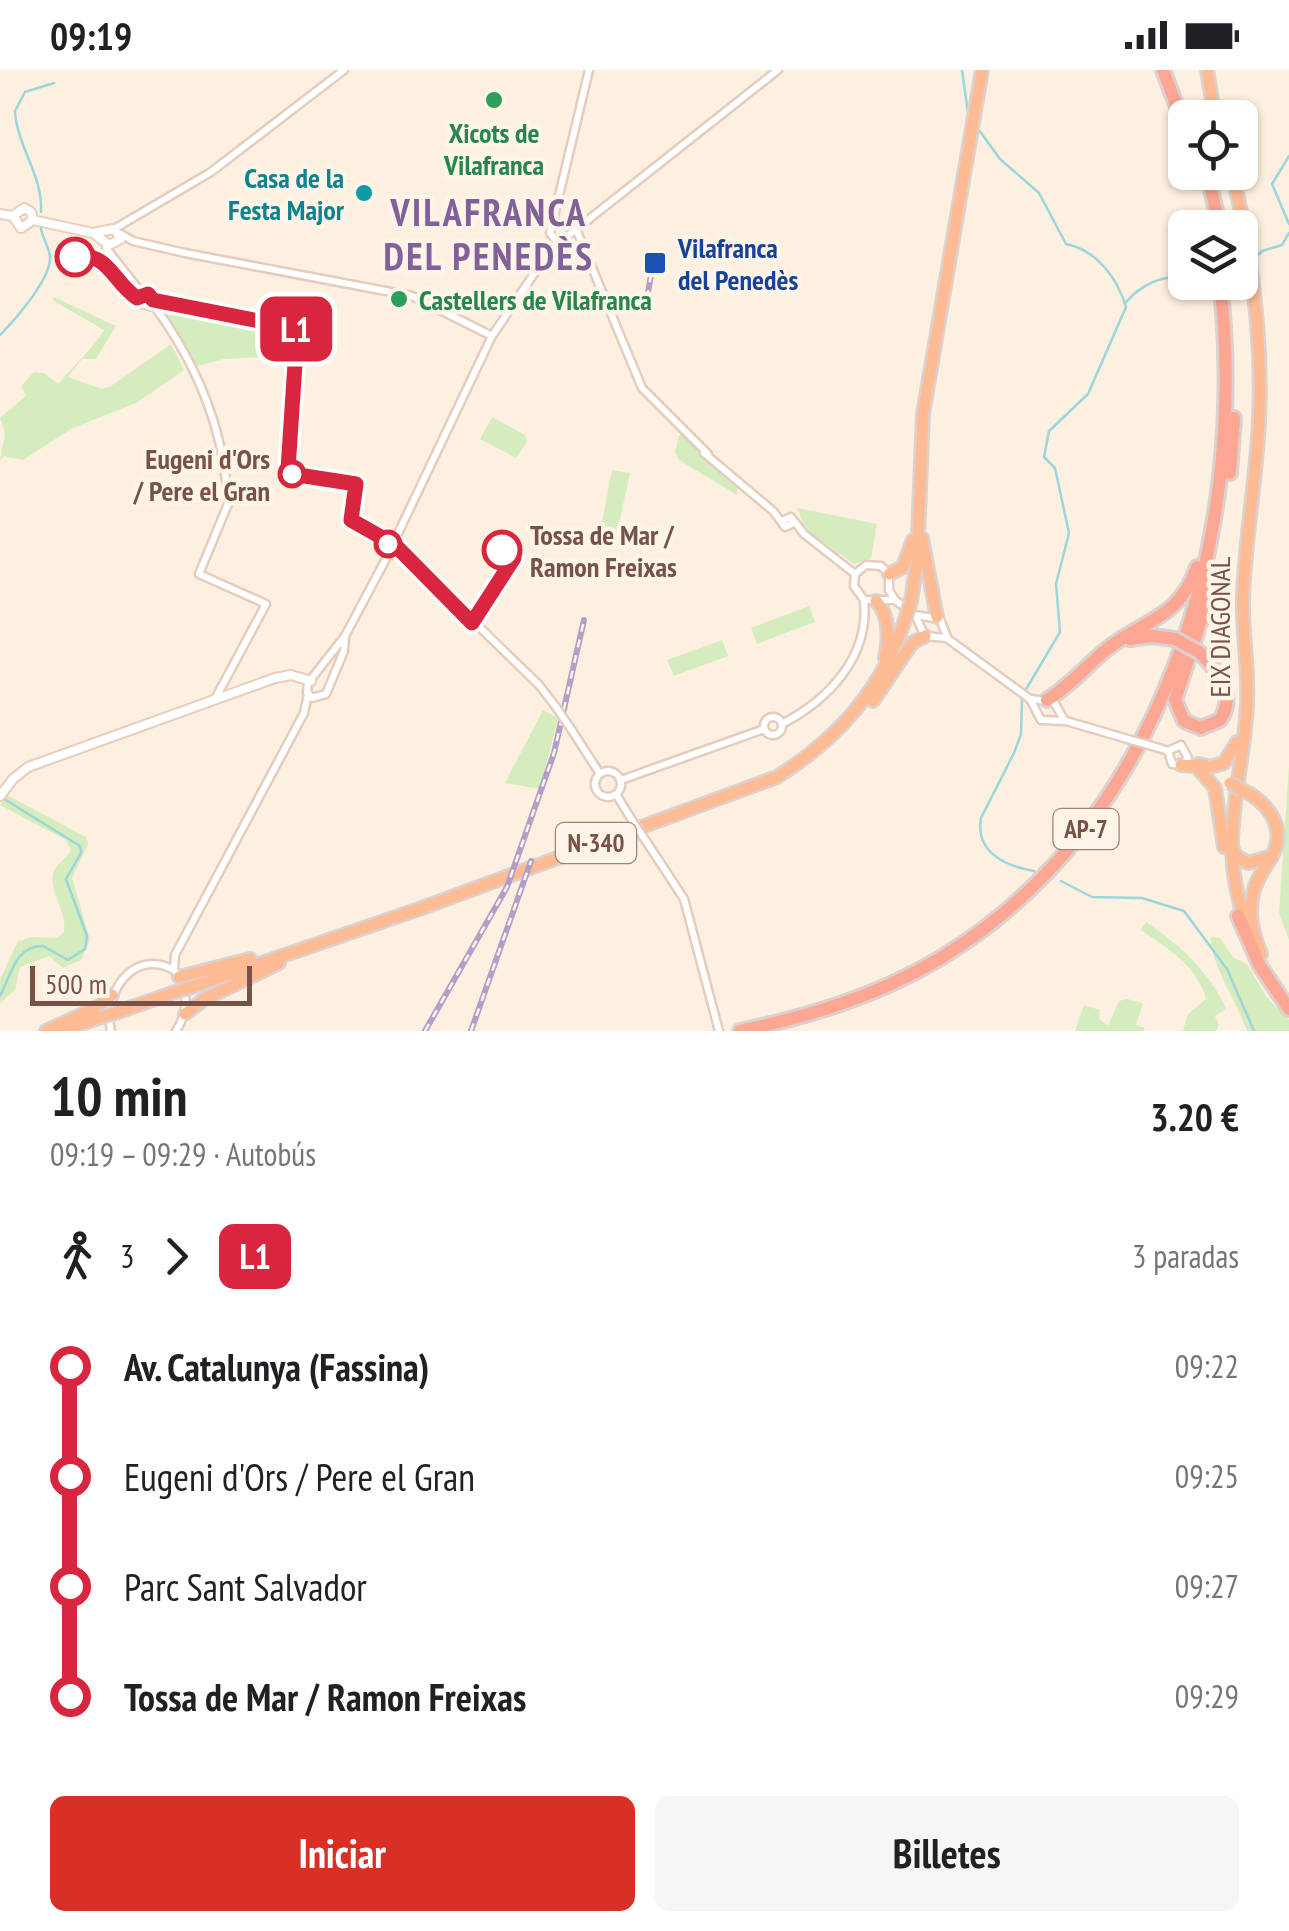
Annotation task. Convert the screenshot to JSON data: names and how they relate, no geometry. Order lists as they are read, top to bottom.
{
  "streets": {
    "highway": ["EIX DIAGONAL", "AP-7", "N-340"]
  },
  "districts": ["VILAFRANCA DEL PENEDÈS"],
  "places": {
    "other": [
      "Xicots de Vilafranca",
      "Casa de la Festa Major",
      "Castellers de Vilafranca",
      "Eugeni d'Ors / Pere el Gran",
      "Tossa de Mar / Ramon Freixas"
    ],
    "transit": ["Vilafranca del Penedès"]
  },
  "lines": ["bus line L1"],
  "scale_bar": "500 m",
  "page": {
    "status": "09:19",
    "on_map": "L1",
    "scale": "500 m",
    "heading": ["10 min", "09:19 – 09:29 · Autobús", "3.20 €"],
    "legs": ["3", "L1", "3 paradas"],
    "list": [
      {
        "name": "Av. Catalunya (Fassina)",
        "value": "09:22"
      },
      {
        "name": "Eugeni d'Ors / Pere el Gran",
        "value": "09:25"
      },
      {
        "name": "Parc Sant Salvador",
        "value": "09:27"
      },
      {
        "name": "Tossa de Mar / Ramon Freixas",
        "value": "09:29"
      }
    ],
    "buttons": ["Iniciar", "Billetes"]
  }
}
